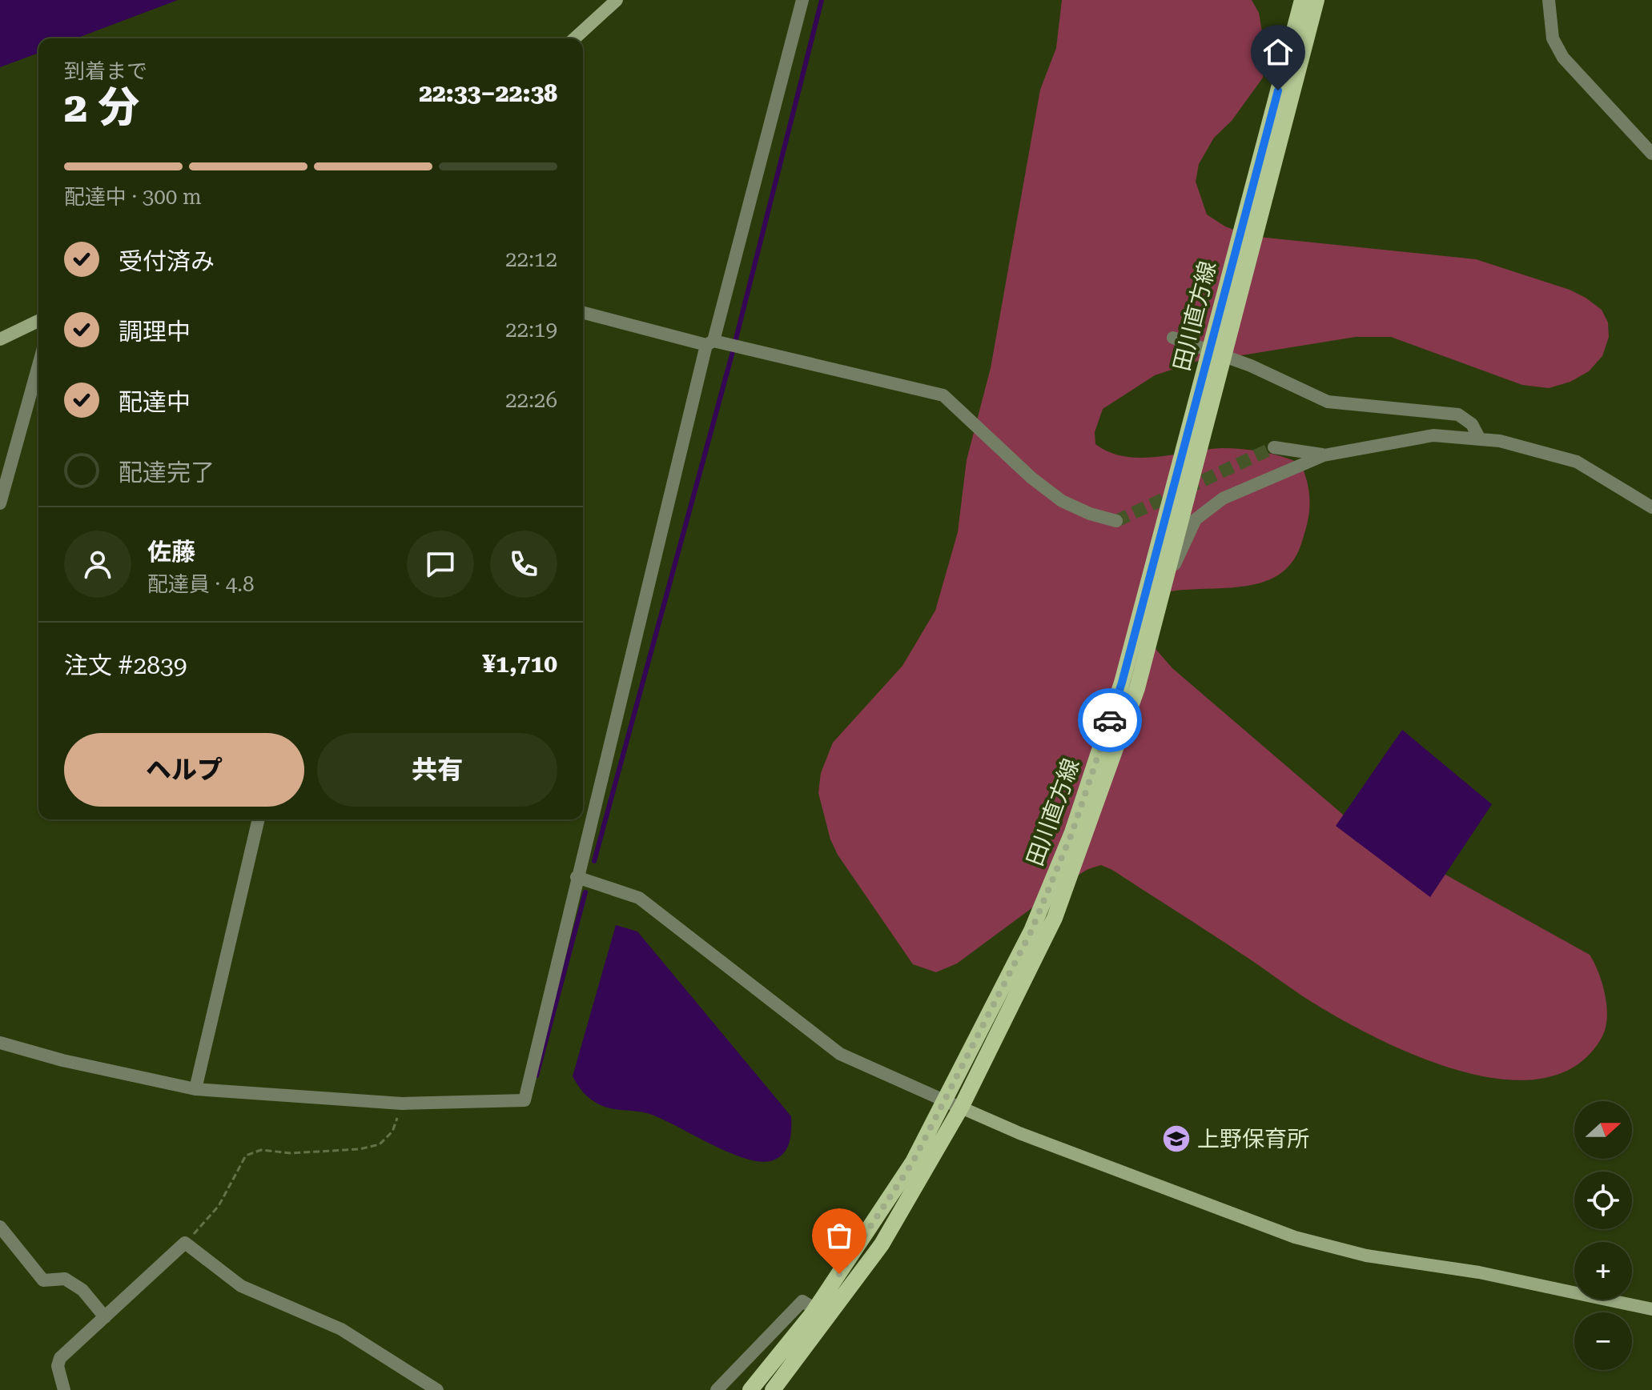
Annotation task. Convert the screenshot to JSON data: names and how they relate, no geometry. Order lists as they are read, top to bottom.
{
  "streets": {
    "main road": ["田川直方線"]
  },
  "places": {
    "school or university": ["上野保育所"]
  },
  "north": "right",
  "page": {
    "heading": ["2 分", "到着まで", "22:33–22:38"],
    "panel": [
      "佐藤",
      "配達員 · 4.8",
      "注文 #2839",
      "¥1,710"
    ],
    "bar": "配達中 · 300 m",
    "list": [
      ["受付済み", "22:12"],
      ["調理中", "22:19"],
      ["配達中", "22:26"],
      "配達完了"
    ],
    "buttons": ["ヘルプ", "共有"],
    "map_buttons": ["+", "−"]
  }
}
